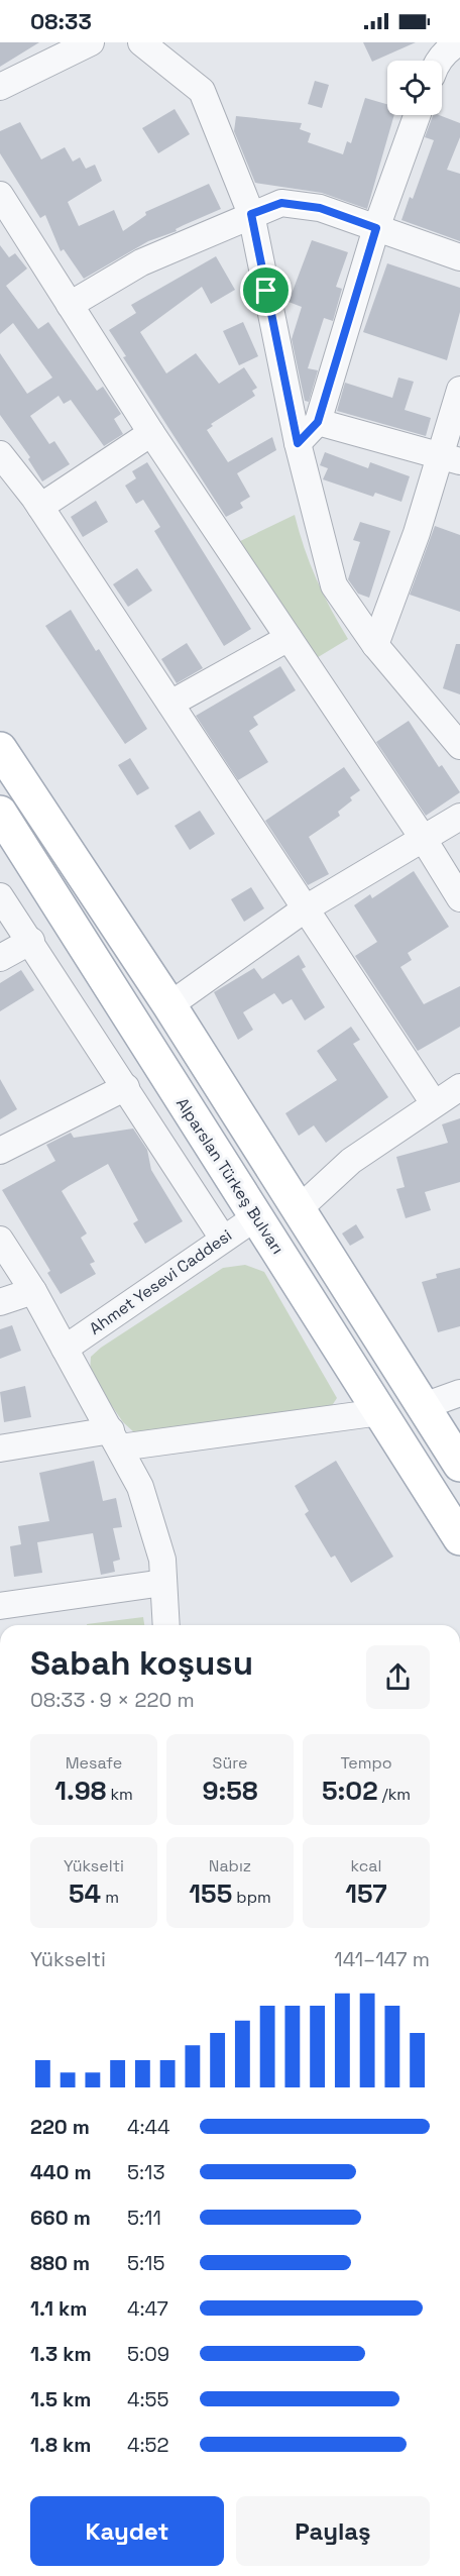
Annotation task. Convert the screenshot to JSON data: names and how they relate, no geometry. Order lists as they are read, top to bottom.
{
  "streets": {
    "main road": ["Alparslan Türkeş Bulvarı"],
    "street": ["Ahmet Yesevi Caddesi"]
  },
  "crossings": [
    ["Alparslan Türkeş Bulvarı", "Ahmet Yesevi Caddesi"]
  ],
  "page": {
    "status": "08:33",
    "heading": ["Sabah koşusu", "08:33 · 9 × 220 m"],
    "stats": [
      ["Mesafe", "1.98 km"],
      ["Süre", "9:58"],
      ["Tempo", "5:02 /km"],
      ["Yükselti", "54 m"],
      ["Nabız", "155 bpm"],
      ["kcal", "157"]
    ],
    "chart": ["Yükselti", "141–147 m"],
    "list": [
      {
        "name": "220 m",
        "note": "4:44"
      },
      {
        "name": "440 m",
        "note": "5:13"
      },
      {
        "name": "660 m",
        "note": "5:11"
      },
      {
        "name": "880 m",
        "note": "5:15"
      },
      {
        "name": "1.1 km",
        "note": "4:47"
      },
      {
        "name": "1.3 km",
        "note": "5:09"
      },
      {
        "name": "1.5 km",
        "note": "4:55"
      },
      {
        "name": "1.8 km",
        "note": "4:52"
      }
    ],
    "buttons": ["Kaydet", "Paylaş"]
  }
}
